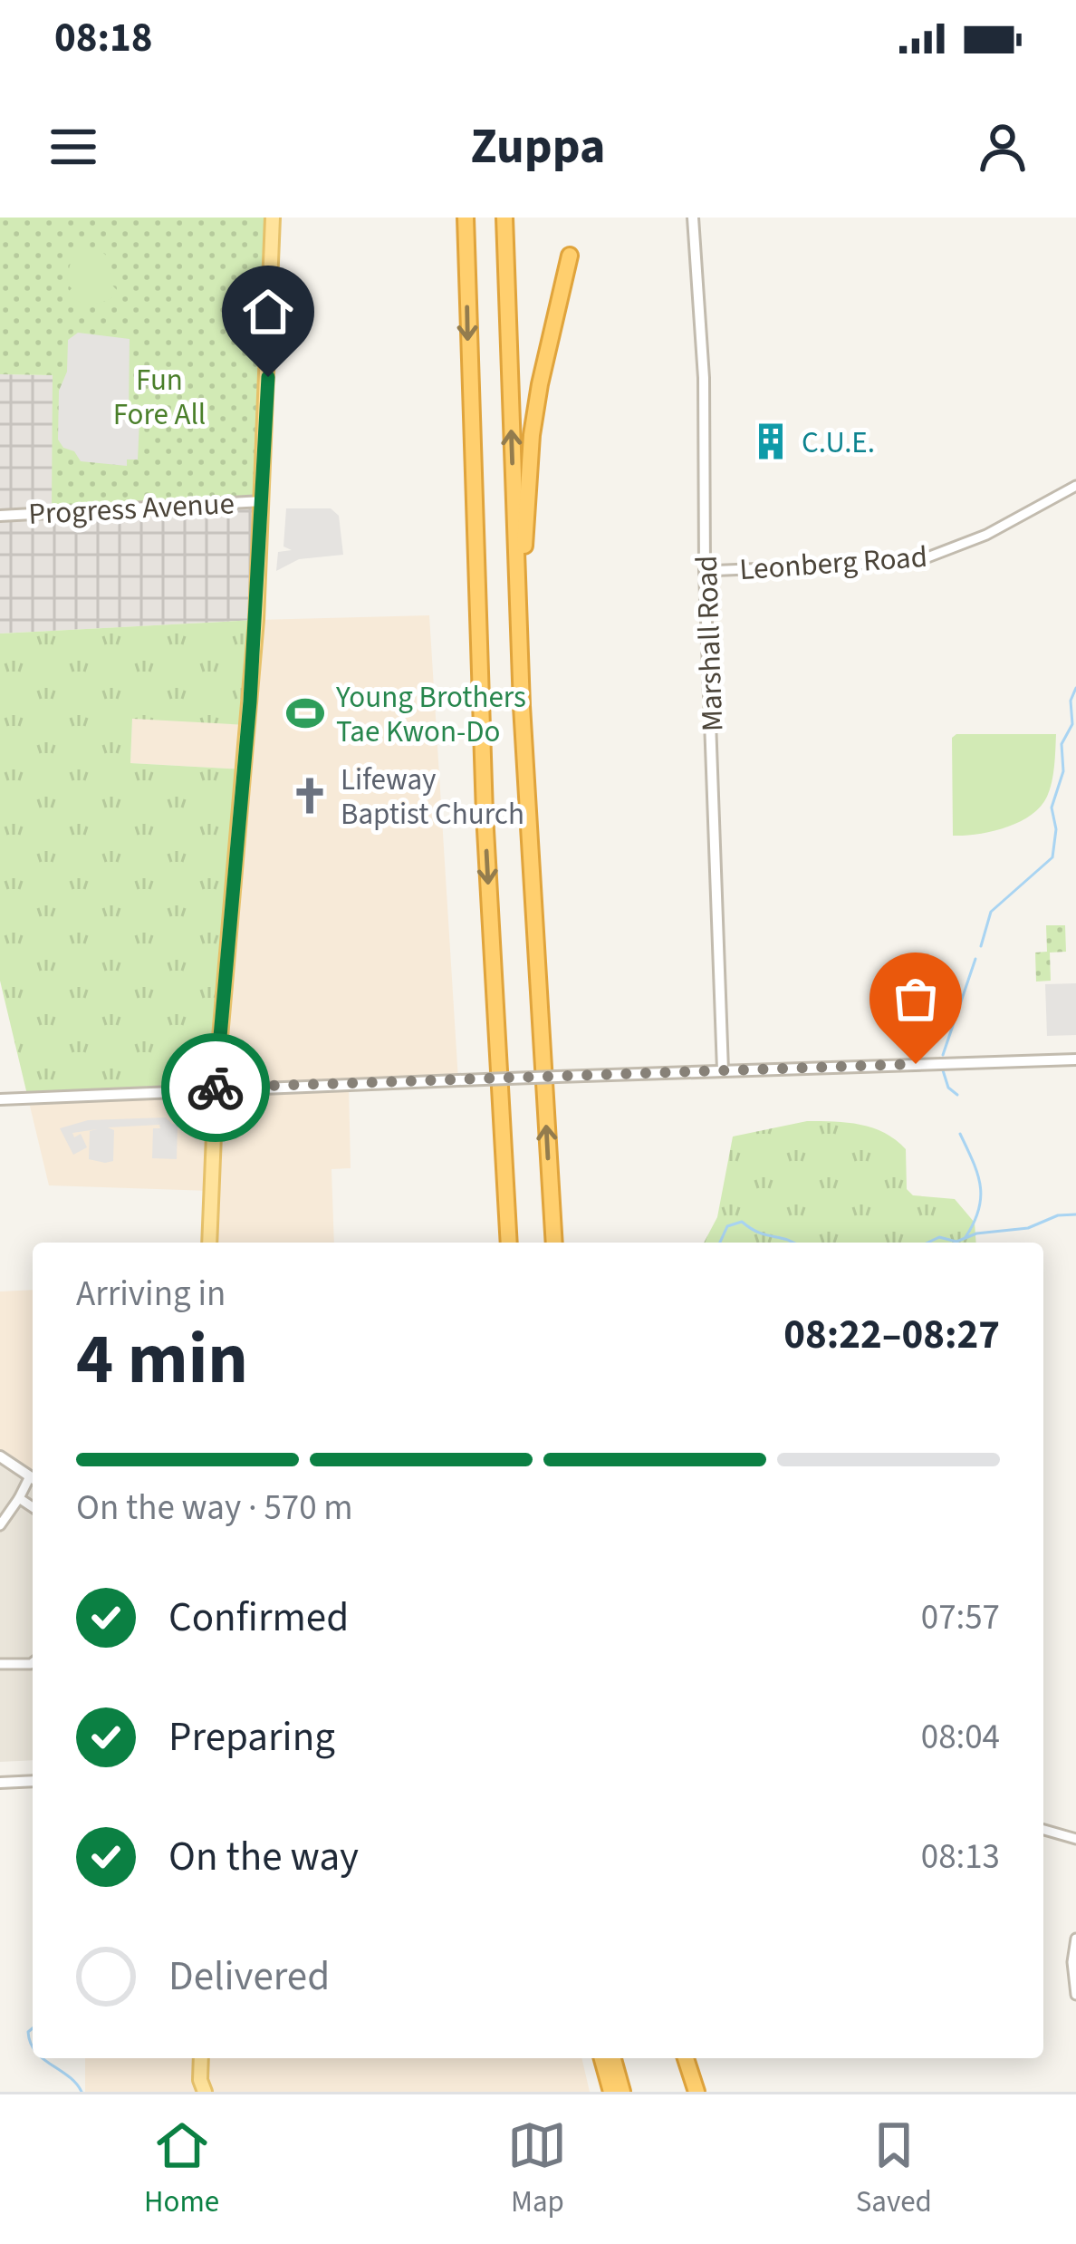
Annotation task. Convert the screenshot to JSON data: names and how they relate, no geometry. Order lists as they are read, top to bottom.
{
  "streets": {
    "street": ["Progress Avenue", "Leonberg Road", "Marshall Road"]
  },
  "crossings": [
    ["Leonberg Road", "Marshall Road"]
  ],
  "parks": ["Fun Fore All"],
  "places": {
    "building": ["C.U.E."],
    "sports": ["Young Brothers Tae Kwon-Do"],
    "church": ["Lifeway Baptist Church"]
  },
  "page": {
    "status": "08:18",
    "header": "Zuppa",
    "heading": ["4 min", "Arriving in", "08:22–08:27"],
    "bar": "On the way · 570 m",
    "list": [
      ["Confirmed", "07:57"],
      ["Preparing", "08:04"],
      ["On the way", "08:13"],
      "Delivered"
    ],
    "tabs": ["Home", "Map", "Saved"]
  }
}
